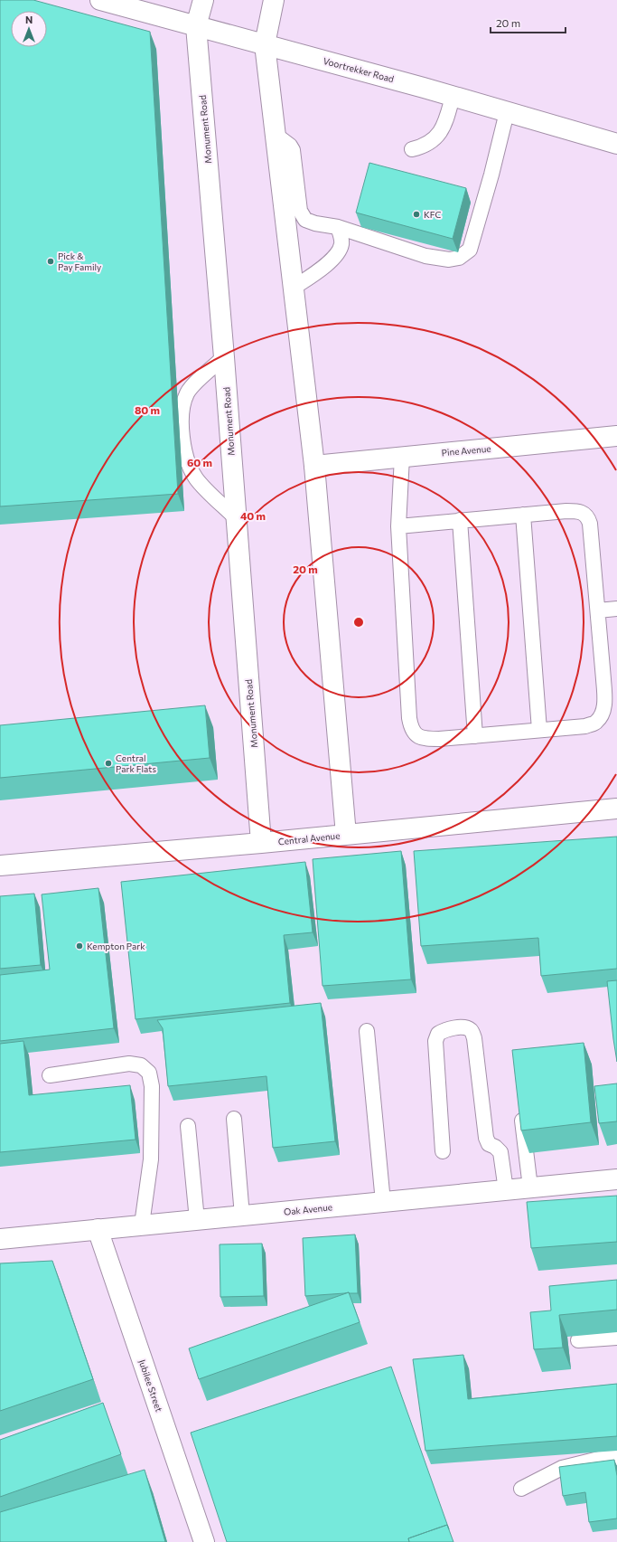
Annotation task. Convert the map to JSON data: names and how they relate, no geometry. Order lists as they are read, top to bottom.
{
  "streets": {
    "main road": [
      "Voortrekker Road",
      "Monument Road",
      "Pine Avenue",
      "Central Avenue",
      "Oak Avenue",
      "Jubilee Street"
    ]
  },
  "crossings": [
    ["Voortrekker Road", "Monument Road"],
    ["Monument Road", "Central Avenue"],
    ["Oak Avenue", "Jubilee Street"]
  ],
  "places": [
    "KFC",
    "Pick & Pay Family",
    "Central Park Flats",
    "Kempton Park"
  ],
  "scale_bar": "20 m",
  "north": "top",
  "rings": [
    "80 m",
    "60 m",
    "40 m",
    "20 m"
  ]
}
